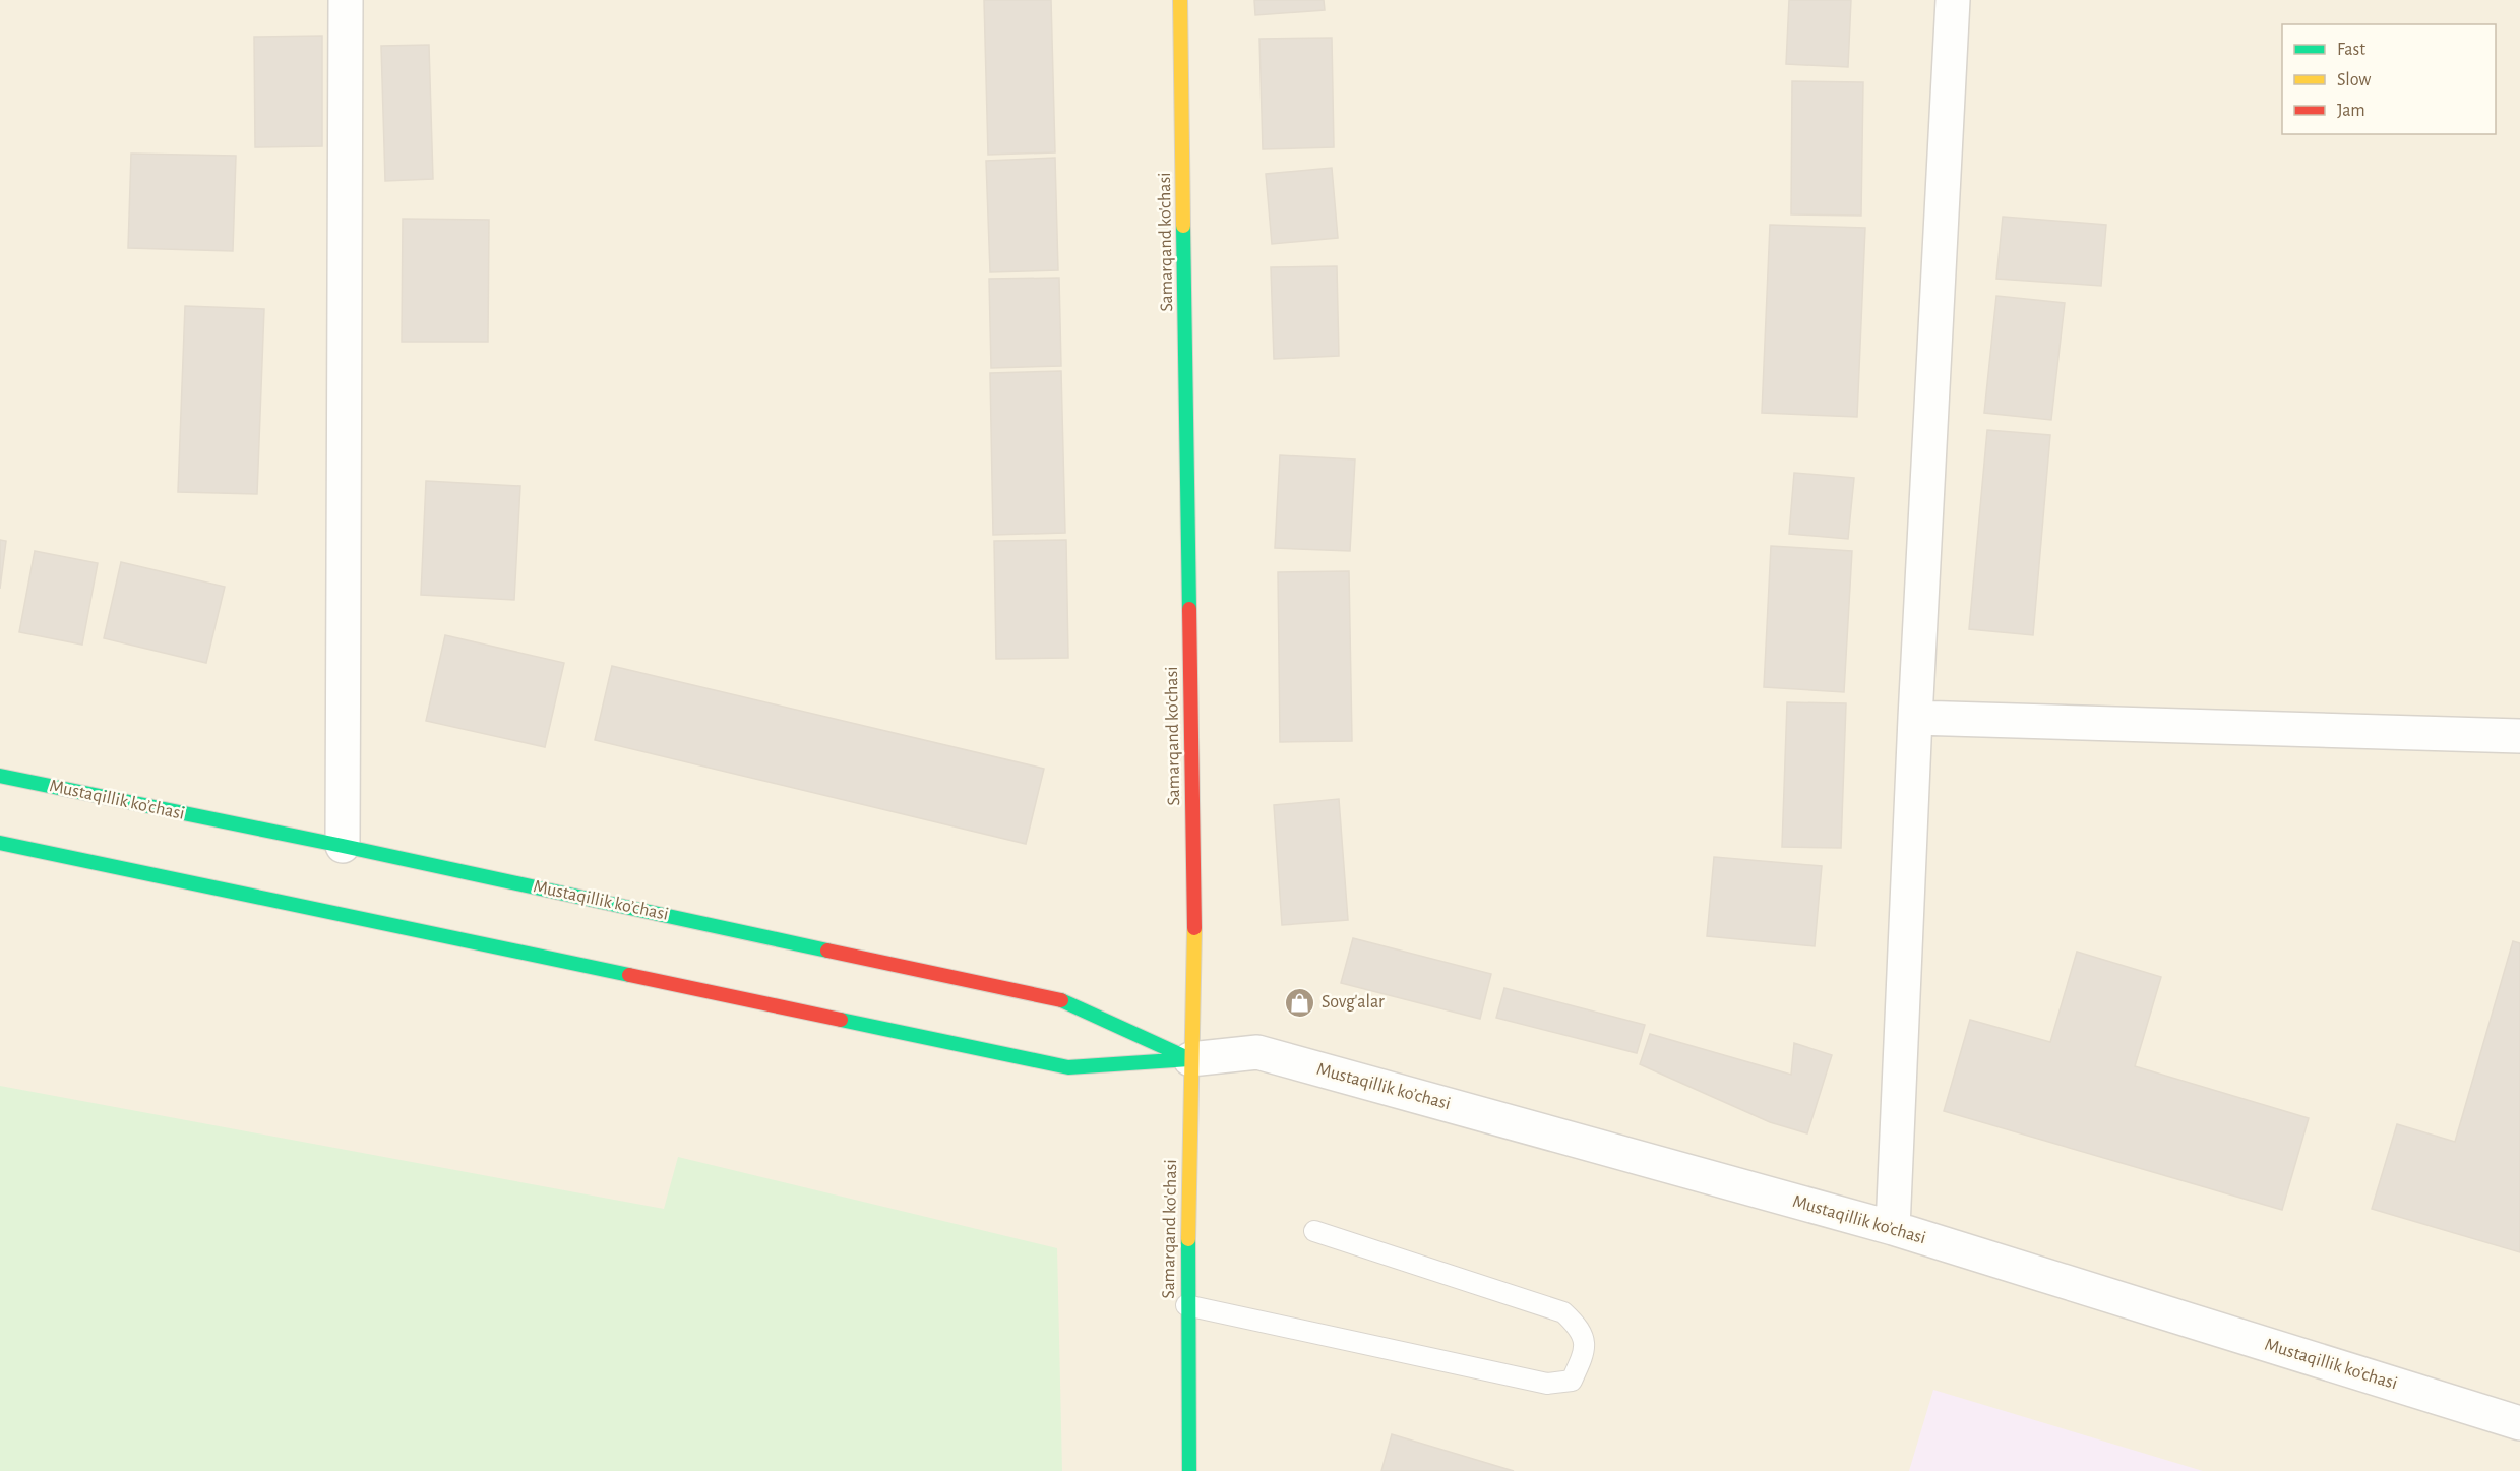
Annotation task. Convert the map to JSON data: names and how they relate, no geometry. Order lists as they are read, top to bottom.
{
  "streets": {
    "street": ["Samarqand ko'chasi", "Mustaqillik ko’chasi"]
  },
  "crossings": [
    ["Samarqand ko'chasi", "Mustaqillik ko’chasi"]
  ],
  "places": {
    "shop": ["Sovg'alar"]
  },
  "legend": ["Fast", "Slow", "Jam"]
}
